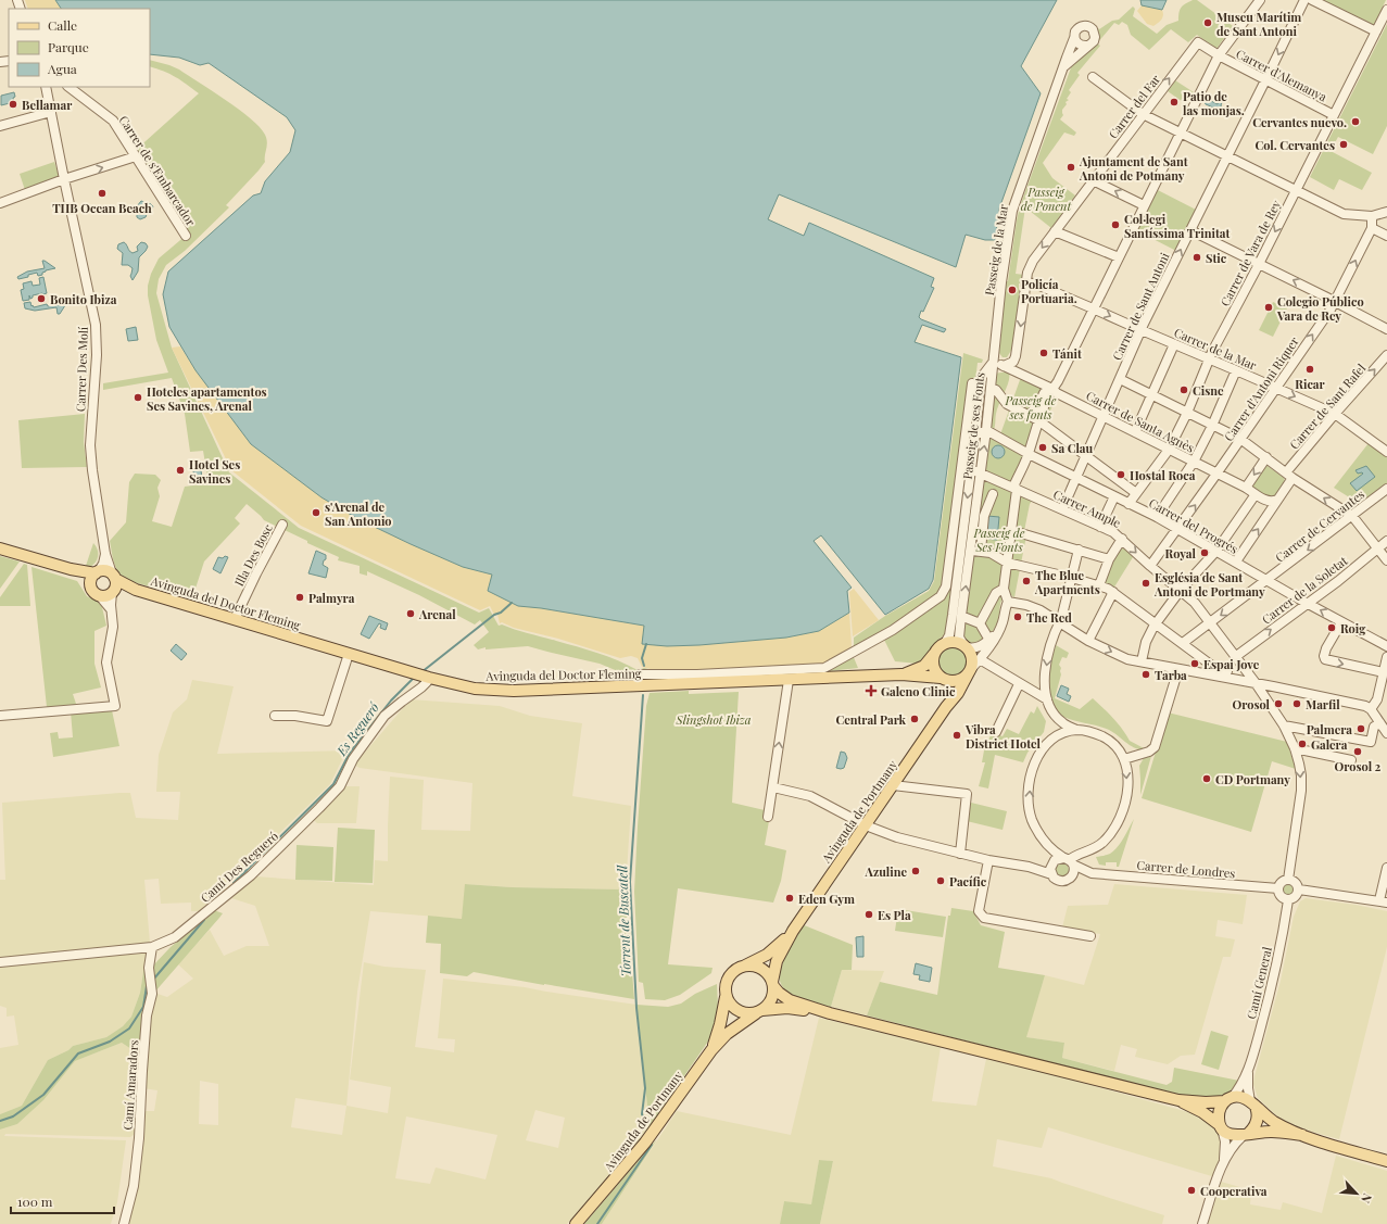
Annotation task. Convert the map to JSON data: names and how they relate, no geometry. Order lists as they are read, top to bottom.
{
  "streets": {
    "main road": ["Avinguda del Doctor Fleming", "Avinguda de Portmany"],
    "street": [
      "Carrer d'Alemanya",
      "Carrer del Far",
      "Carrer de s'Embarcador",
      "Passeig de la Mar",
      "Carrer de Vara de Rey",
      "Carrer de Sant Antoni",
      "Carrer de la Mar",
      "Carrer Des Molí",
      "Carrer d'Antoni Riquer",
      "Carrer de Sant Rafel",
      "Carrer de Santa Agnès",
      "Passeig de ses Fonts",
      "Carrer Ample",
      "Carrer del Progrés",
      "Carrer de Cervantes",
      "Illa Des Bosc",
      "Carrer de la Soletat",
      "Camí Des Regueró",
      "Carrer de Londres",
      "Camí General",
      "Camí Amaradors"
    ]
  },
  "crossings": [
    ["Carrer d'Alemanya", "Carrer del Far"],
    ["Carrer d'Alemanya", "Carrer de Vara de Rey"],
    ["Carrer d'Alemanya", "Carrer de Sant Antoni"],
    ["Carrer del Far", "Carrer de la Mar"],
    ["Passeig de la Mar", "Carrer de Santa Agnès"],
    ["Passeig de la Mar", "Passeig de ses Fonts"],
    ["Carrer de Vara de Rey", "Carrer de la Mar"],
    ["Carrer de Vara de Rey", "Carrer de Santa Agnès"],
    ["Carrer de Vara de Rey", "Carrer del Progrés"],
    ["Carrer de Sant Antoni", "Carrer de la Mar"],
    ["Carrer de Sant Antoni", "Carrer de Santa Agnès"],
    ["Carrer de Sant Antoni", "Carrer Ample"],
    ["Carrer de Sant Antoni", "Carrer del Progrés"],
    ["Carrer de la Mar", "Carrer d'Antoni Riquer"],
    ["Carrer de la Mar", "Carrer de Sant Rafel"],
    ["Carrer Des Molí", "Avinguda del Doctor Fleming"],
    ["Carrer d'Antoni Riquer", "Carrer de Santa Agnès"],
    ["Carrer d'Antoni Riquer", "Carrer Ample"],
    ["Carrer d'Antoni Riquer", "Carrer del Progrés"],
    ["Carrer de Sant Rafel", "Carrer de Santa Agnès"],
    ["Carrer de Sant Rafel", "Carrer del Progrés"],
    ["Carrer de Santa Agnès", "Passeig de ses Fonts"],
    ["Passeig de ses Fonts", "Carrer Ample"],
    ["Passeig de ses Fonts", "Carrer del Progrés"],
    ["Passeig de ses Fonts", "Avinguda del Doctor Fleming"],
    ["Passeig de ses Fonts", "Avinguda de Portmany"],
    ["Carrer Ample", "Carrer de Cervantes"],
    ["Carrer Ample", "Carrer de la Soletat"],
    ["Carrer del Progrés", "Carrer de Cervantes"],
    ["Carrer del Progrés", "Carrer de la Soletat"],
    ["Illa Des Bosc", "Avinguda del Doctor Fleming"],
    ["Avinguda del Doctor Fleming", "Avinguda de Portmany"],
    ["Avinguda del Doctor Fleming", "Camí Des Regueró"],
    ["Camí Des Regueró", "Camí Amaradors"],
    ["Carrer de Londres", "Camí General"]
  ],
  "one_way": ["Carrer de la Soletat"],
  "water": ["Es Regueró", "Torrent de Buscatell"],
  "parks": [
    "Passeig de Ponent",
    "Passeig de ses fonts",
    "Passeig de Ses Fonts",
    "Slingshot Ibiza"
  ],
  "places": {
    "other": [
      "Museu Marítim de Sant Antoni",
      "Patio de las monjas.",
      "Bellamar",
      "Cervantes nuevo.",
      "Col. Cervantes",
      "Ajuntament de Sant Antoni de Potmany",
      "THB Ocean Beach",
      "Col·legi Santíssima Trinitat",
      "Stic",
      "Policía Portuaria.",
      "Bonito Ibiza",
      "Colegio Público Vara de Rey",
      "Tánit",
      "Ricar",
      "Cisne",
      "Hoteles apartamentos Ses Savines, Arenal",
      "Sa Clau",
      "Hotel Ses Savines",
      "Hostal Roca",
      "s'Arenal de San Antonio",
      "Royal",
      "The Blue Apartments",
      "Església de Sant Antoni de Portmany",
      "Palmyra",
      "Arenal",
      "The Red",
      "Roig",
      "Espai Jove",
      "Tarba",
      "Orosol",
      "Marfil",
      "Central Park",
      "Palmera",
      "Vibra District Hotel",
      "Galera",
      "Orosol 2",
      "CD Portmany",
      "Azuline",
      "Pacífic",
      "Eden Gym",
      "Es Pla",
      "Cooperativa"
    ],
    "health": ["Galeno Clinic"]
  },
  "legend": ["Calle", "Parque", "Agua"],
  "scale_bar": "100 m",
  "north": "bottom right"
}
